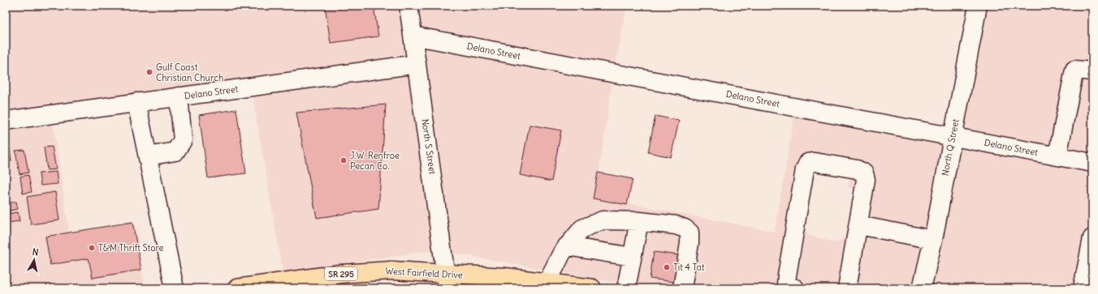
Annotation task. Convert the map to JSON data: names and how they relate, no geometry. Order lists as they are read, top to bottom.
{
  "streets": {
    "main road": ["West Fairfield Drive", "SR 295"],
    "street": ["Delano Street", "North S Street", "North Q Street"]
  },
  "crossings": [
    ["Delano Street", "North S Street"],
    ["Delano Street", "North Q Street"],
    ["North S Street", "West Fairfield Drive"]
  ],
  "places": [
    "Gulf Coast Christian Church",
    "J.W. Renfroe Pecan Co.",
    "T&M Thrift Store",
    "Tit 4 Tat"
  ],
  "north": "top"
}
